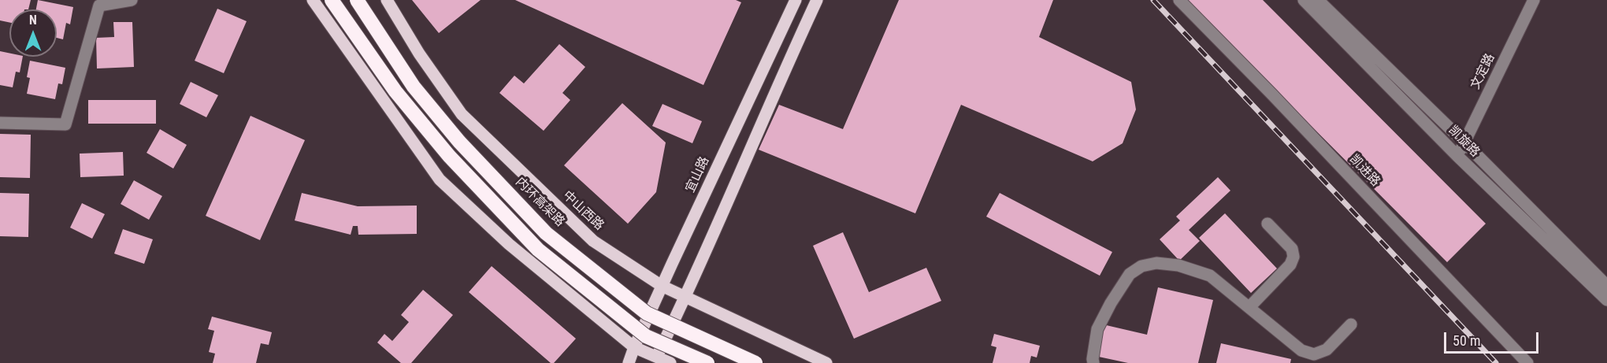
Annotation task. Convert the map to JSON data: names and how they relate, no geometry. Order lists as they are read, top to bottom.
{
  "streets": {
    "highway": ["内环高架路"],
    "main road": ["宜山路", "中山西路"],
    "street": ["文定路", "凯旋路", "凯进路"]
  },
  "crossings": [
    ["文定路", "凯旋路"],
    ["宜山路", "中山西路"]
  ],
  "scale_bar": "50 m",
  "north": "top"
}
